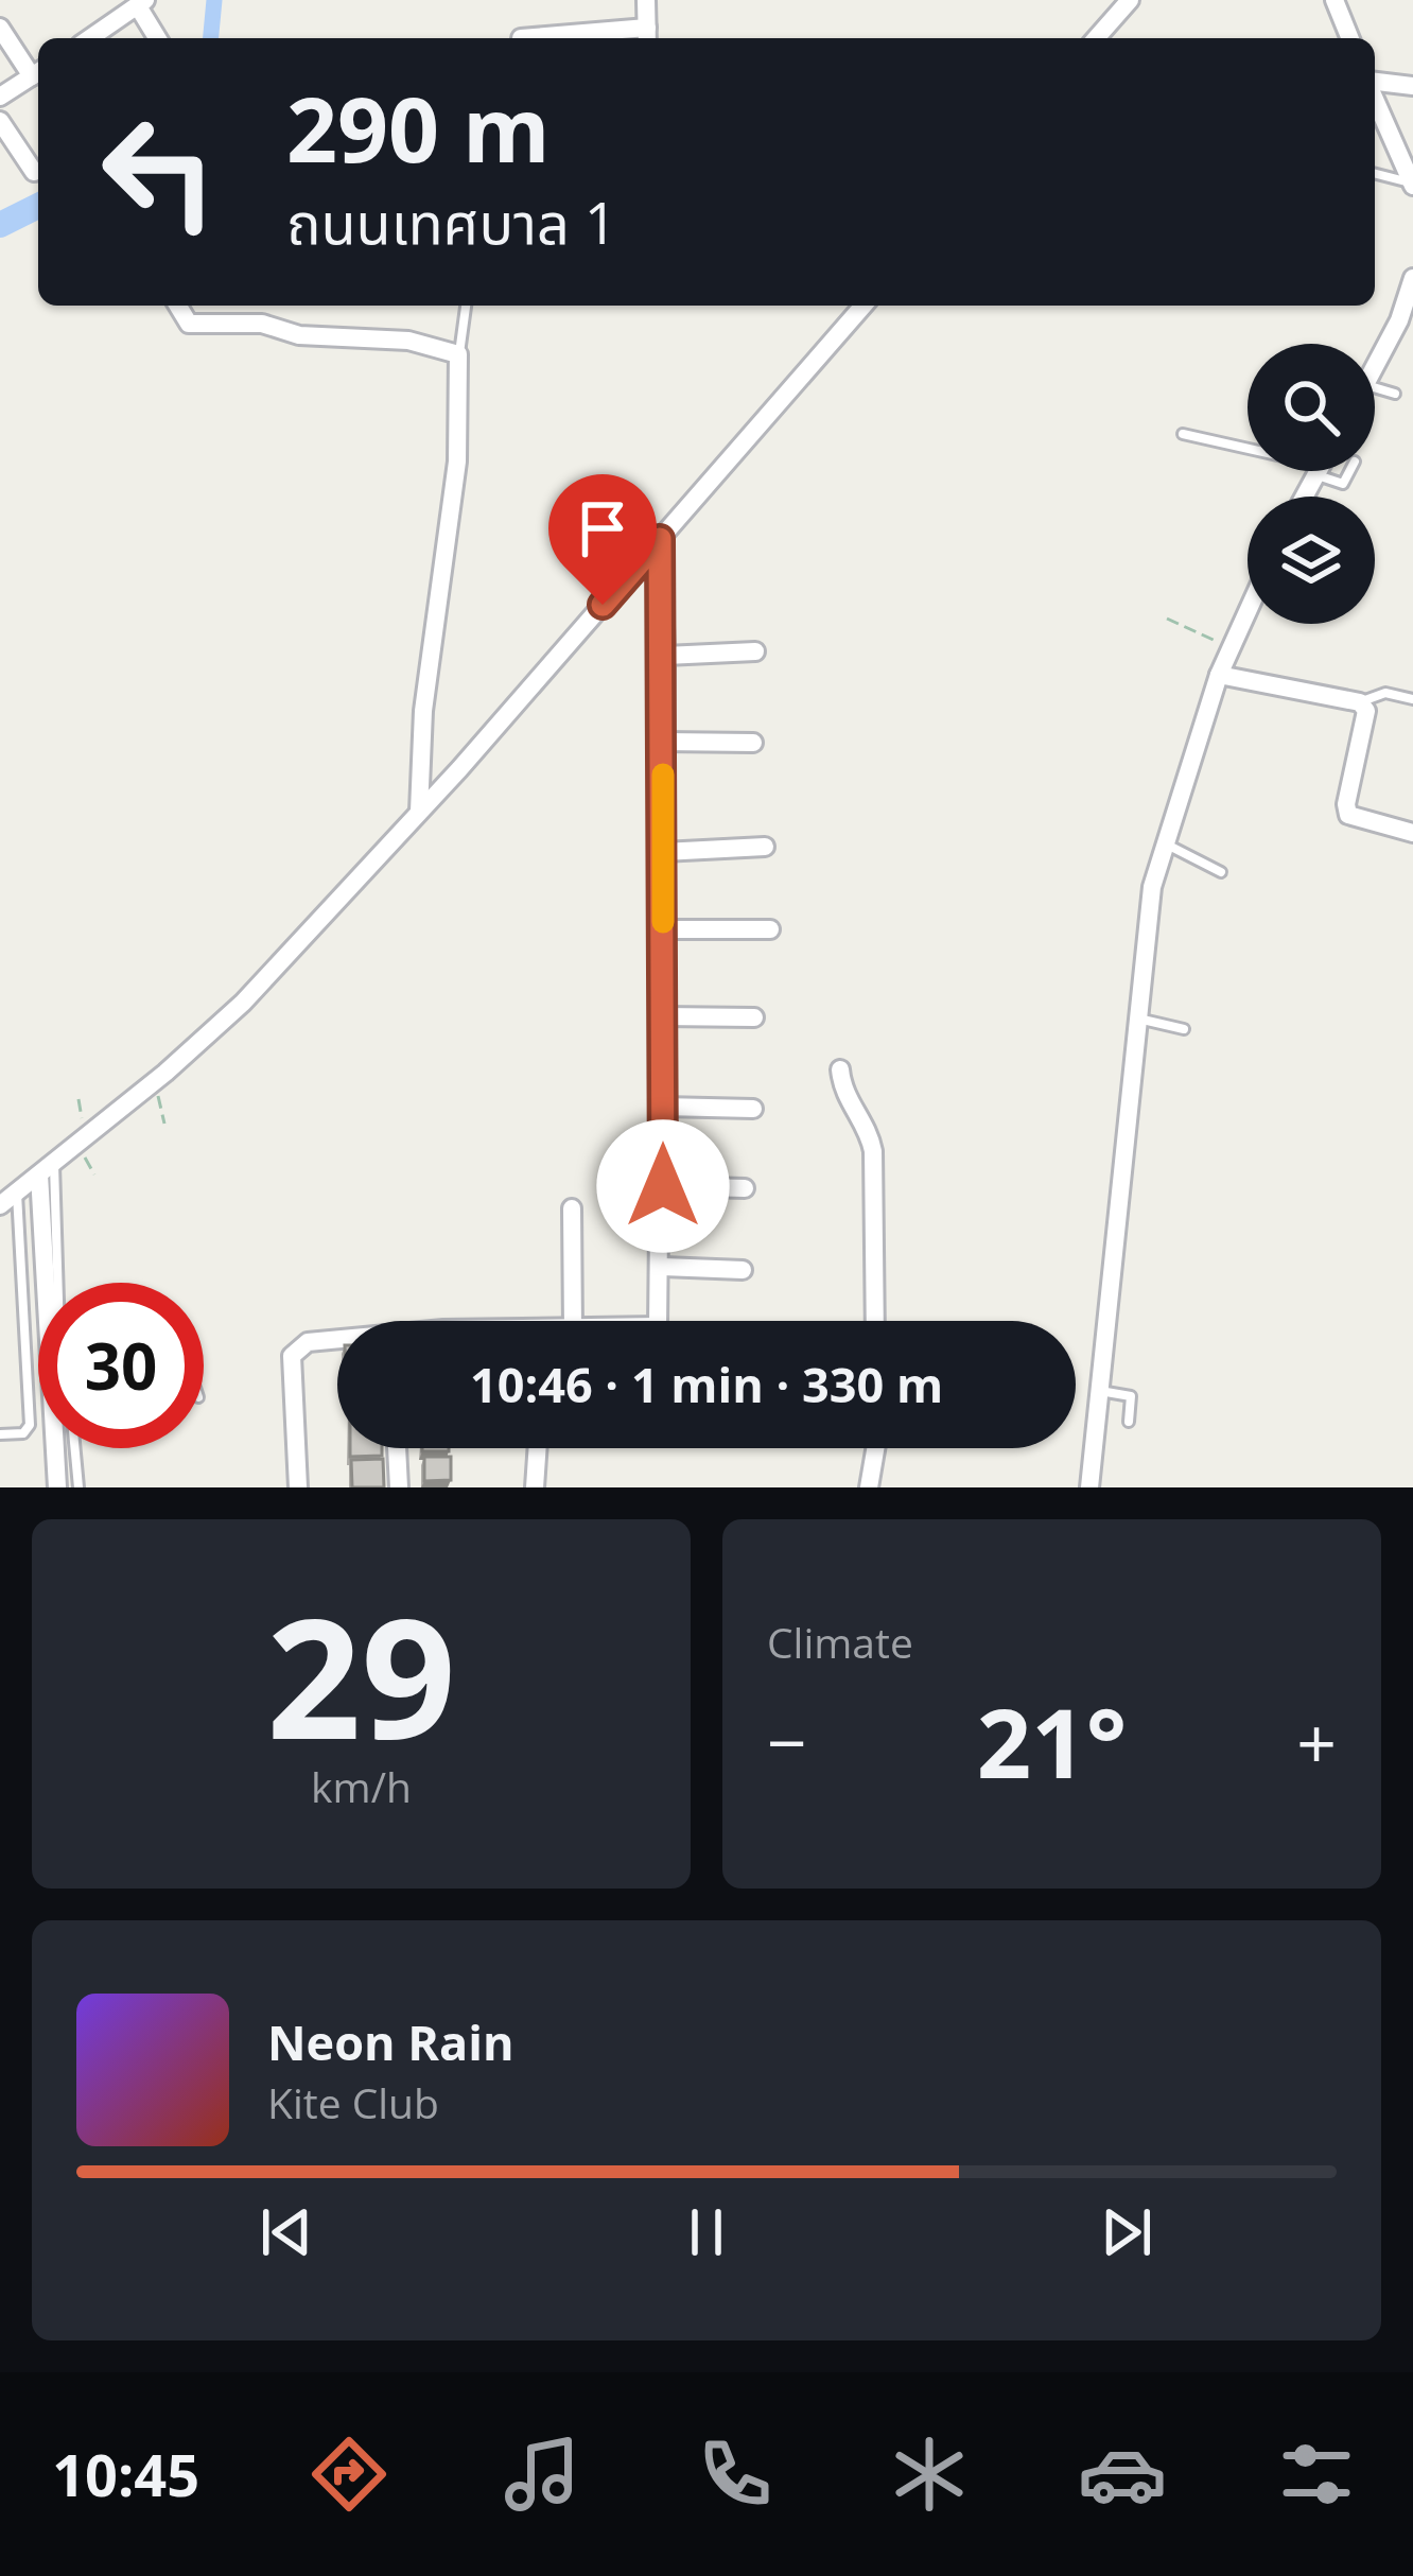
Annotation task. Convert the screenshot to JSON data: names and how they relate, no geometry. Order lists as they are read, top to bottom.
{
  "page": {
    "turn": ["290 m", "ถนนเทศบาล 1"],
    "limit": "30",
    "trip": "10:46 · 1 min · 330 m",
    "tile": [
      ["29", "km/h"],
      "Climate"
    ],
    "heat": ["−", "21°", "+"],
    "song": ["Neon Rain", "Kite Club"],
    "tabs": "10:45"
  }
}
